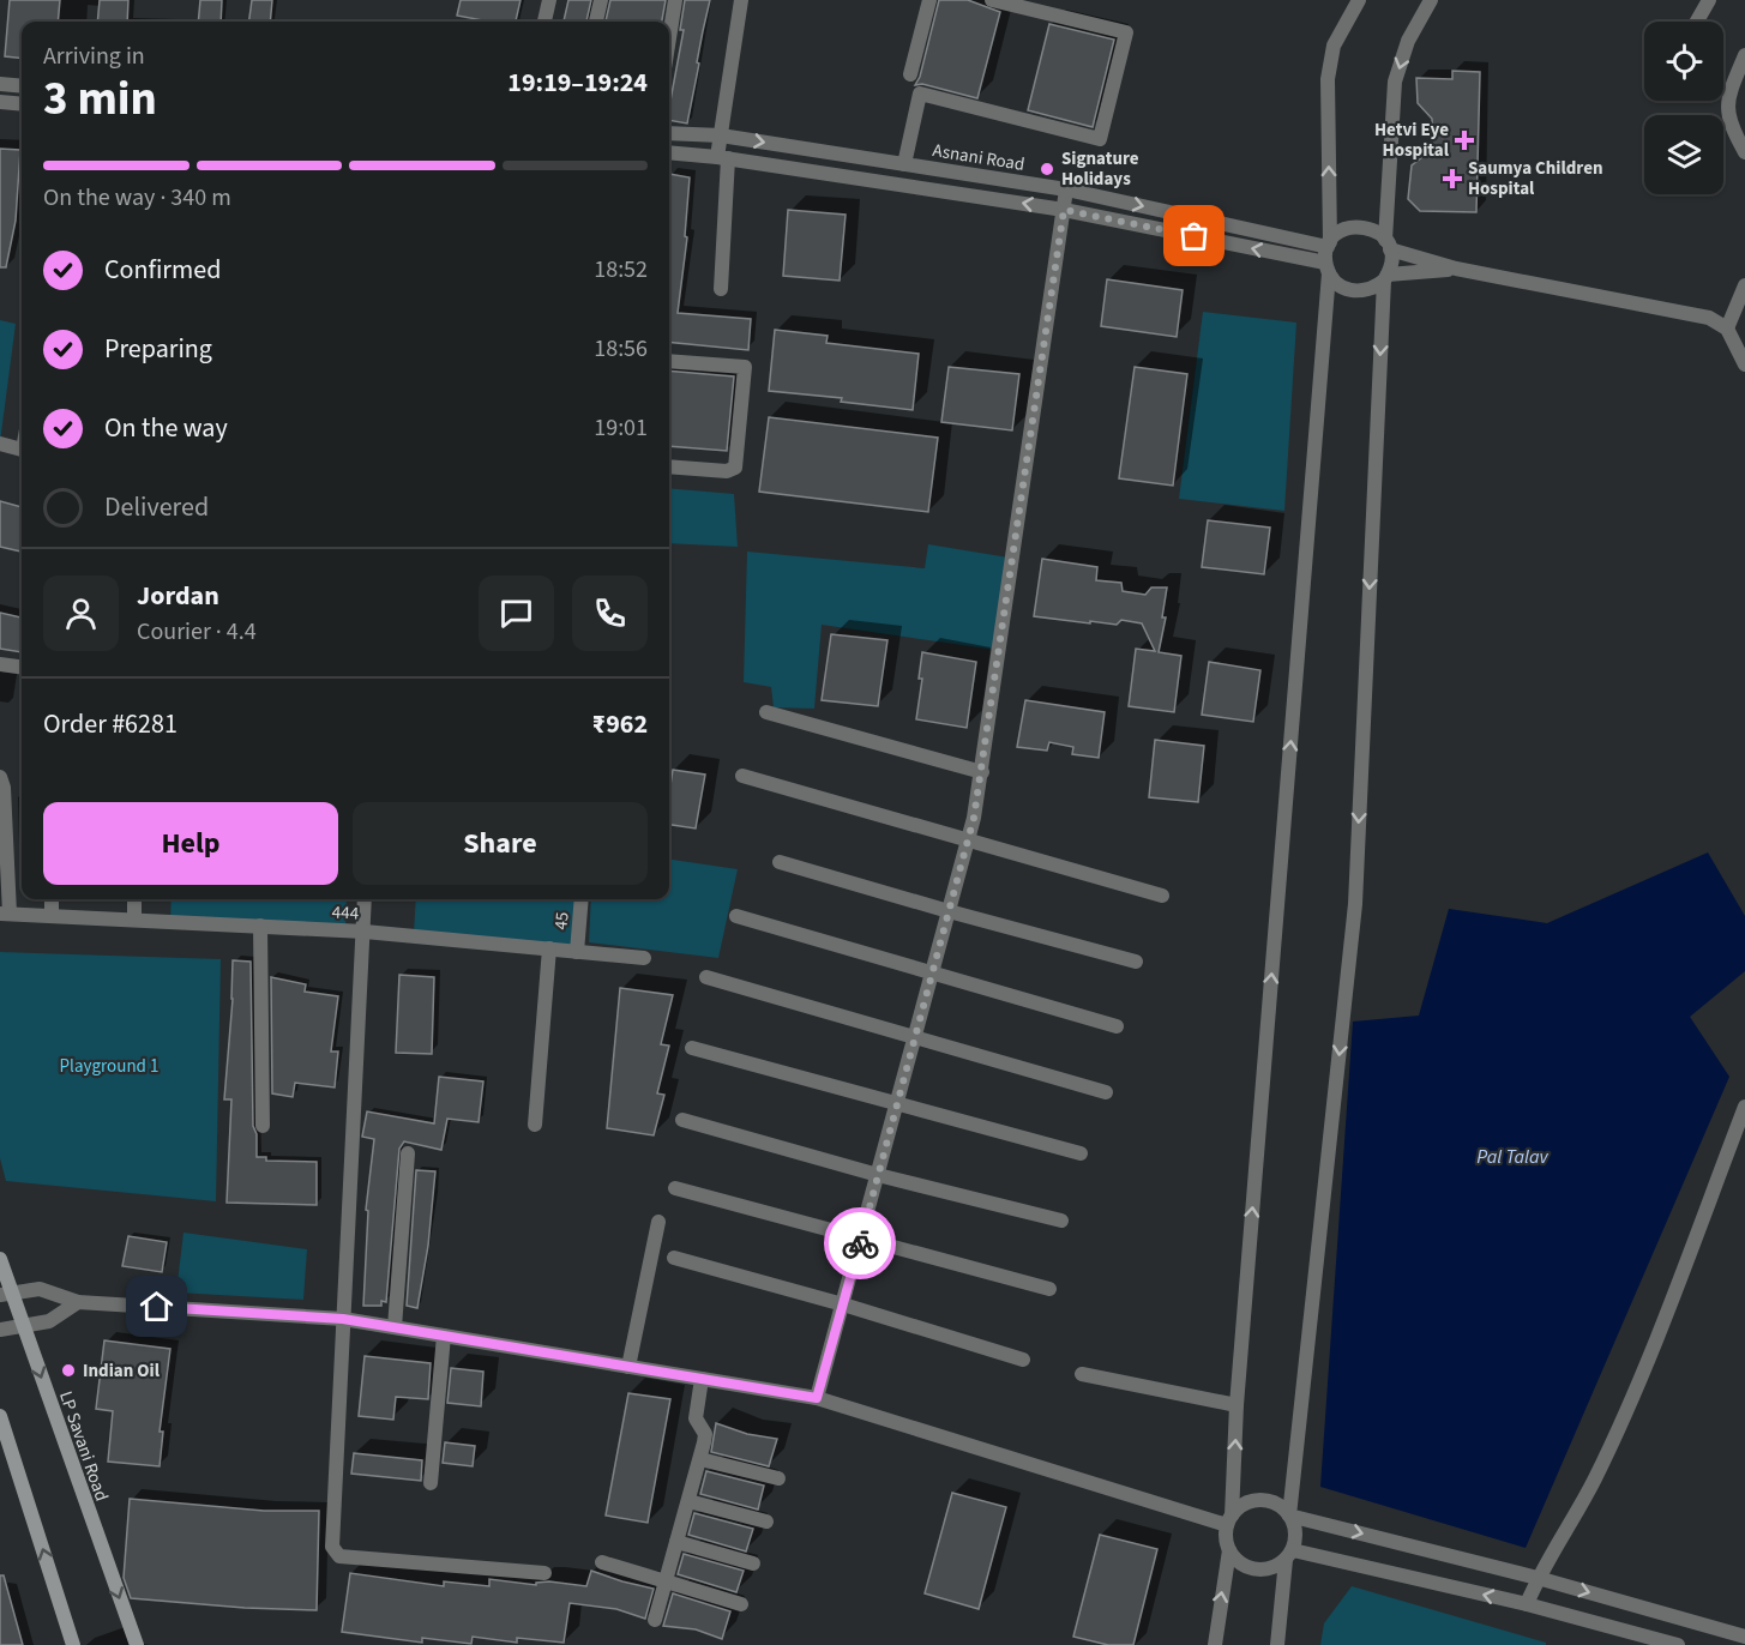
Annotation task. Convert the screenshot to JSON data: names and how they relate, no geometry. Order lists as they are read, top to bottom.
{
  "streets": {
    "main road": ["LP Savani Road"],
    "street": ["Asnani Road", "444", "45"]
  },
  "crossings": [
    ["444", "45"]
  ],
  "water": ["Pal Talav"],
  "parks": ["Playground 1"],
  "places": {
    "health": ["Hetvi Eye Hospital", "Saumya Children Hospital"],
    "other": ["Signature Holidays", "Indian Oil"]
  },
  "page": {
    "heading": ["3 min", "Arriving in", "19:19–19:24"],
    "panel": [
      "Jordan",
      "Courier · 4.4",
      "Order #6281",
      "₹962"
    ],
    "bar": "On the way · 340 m",
    "list": [
      ["Confirmed", "18:52"],
      ["Preparing", "18:56"],
      ["On the way", "19:01"],
      "Delivered"
    ],
    "buttons": ["Help", "Share"]
  }
}
